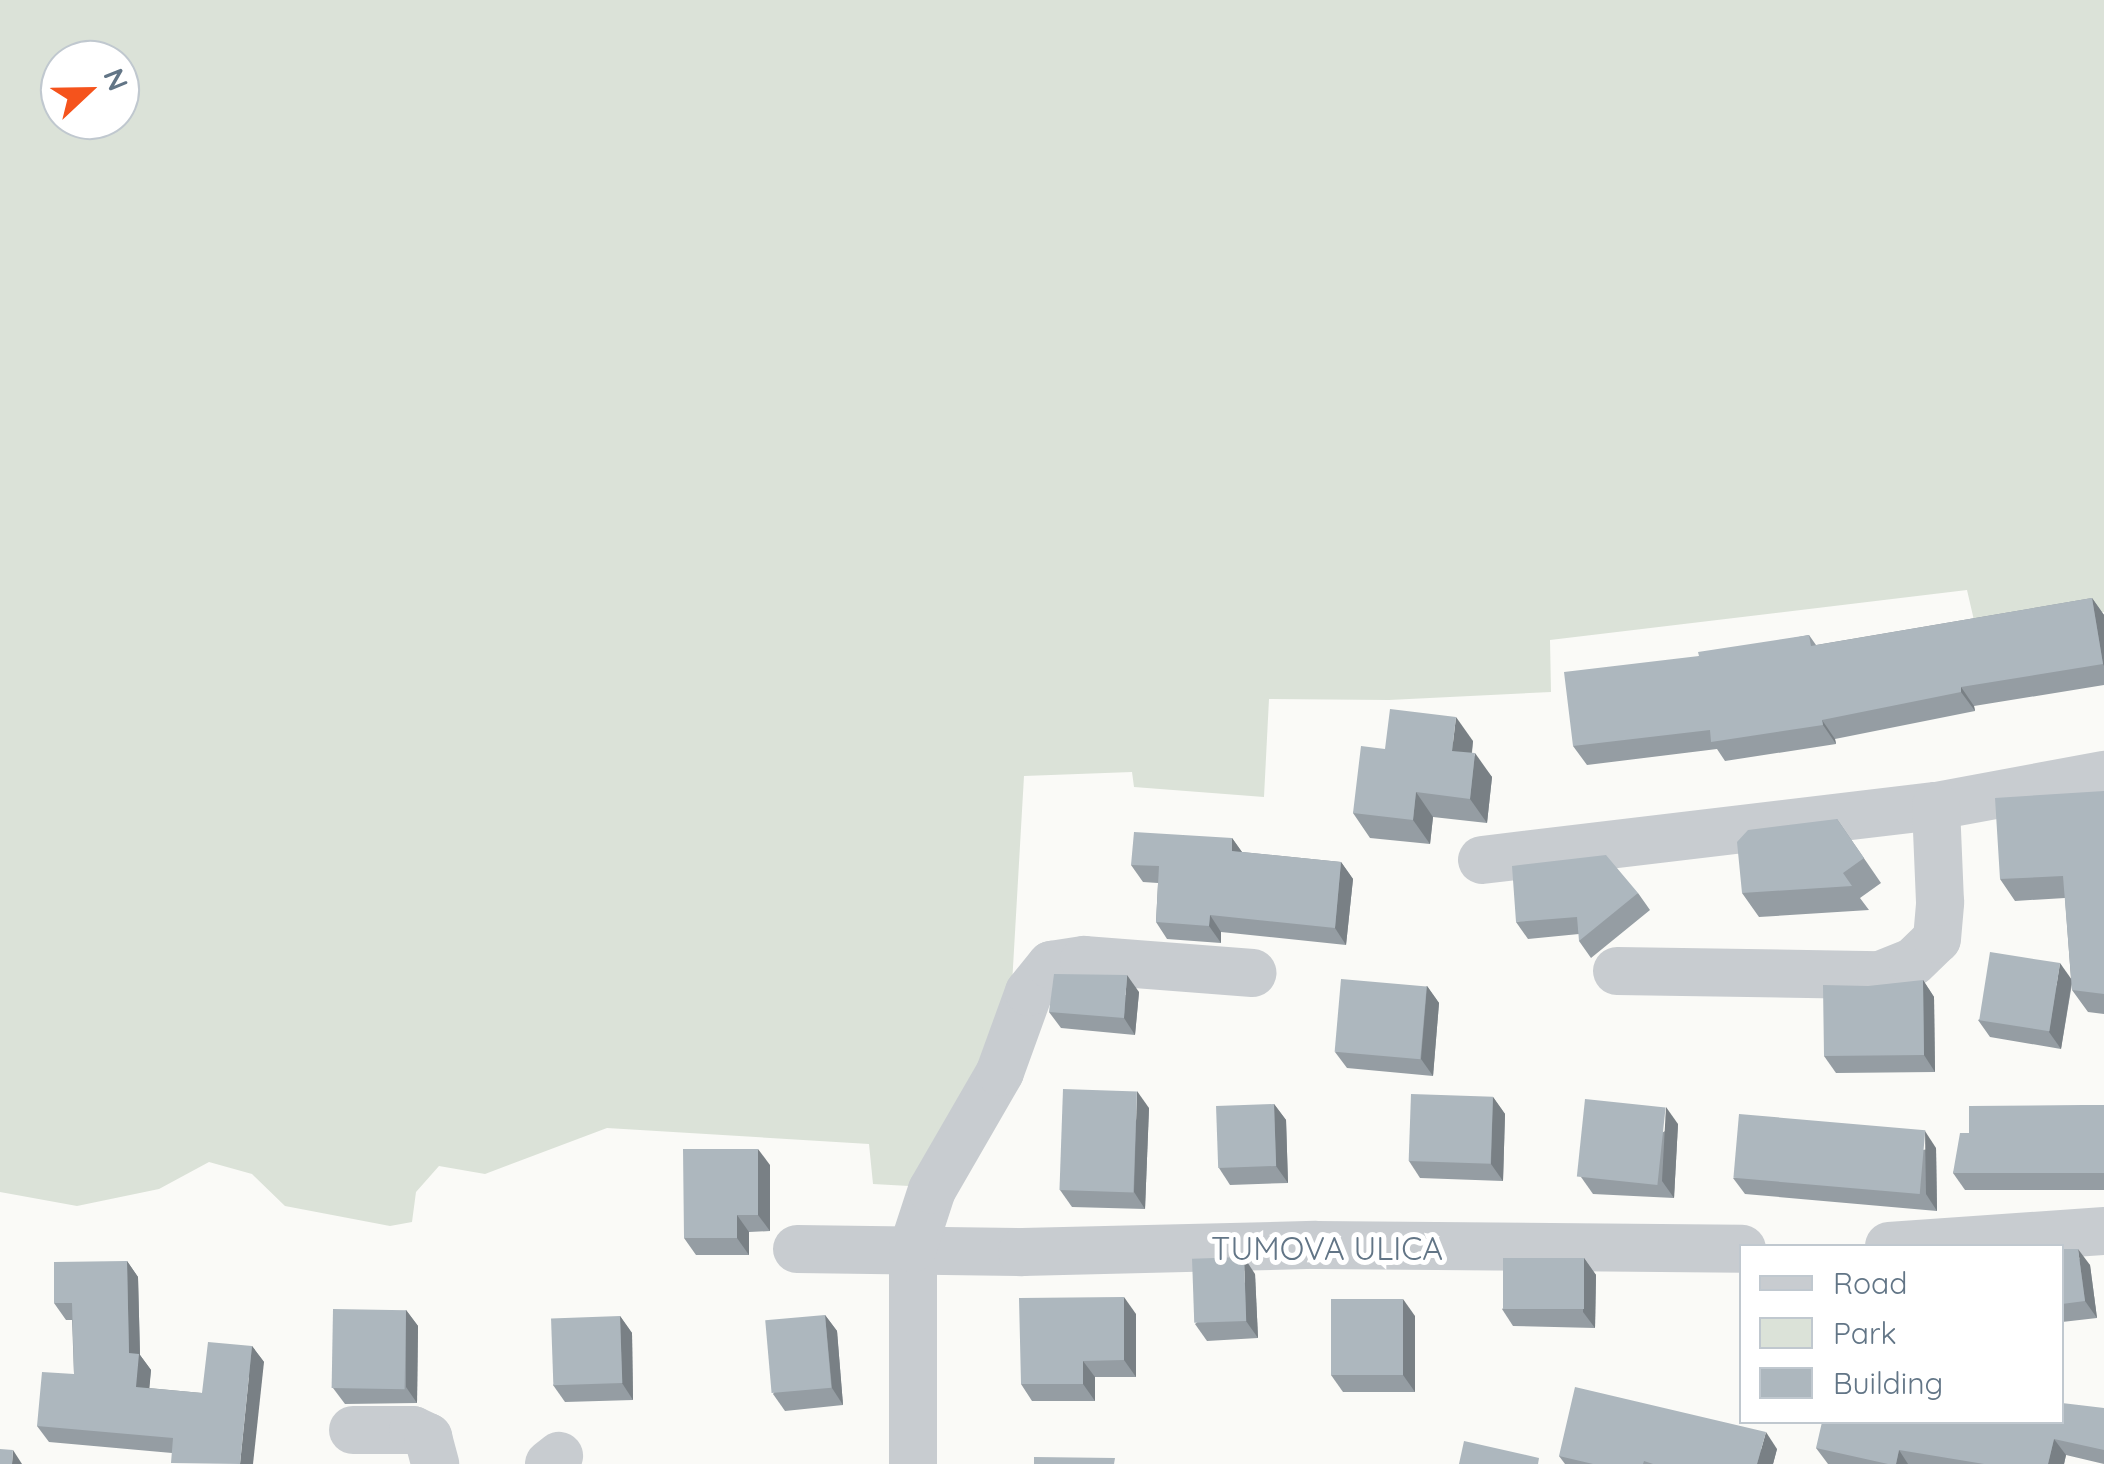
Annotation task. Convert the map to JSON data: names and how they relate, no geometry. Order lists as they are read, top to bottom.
{
  "streets": {
    "street": ["TUMOVA ULICA"]
  },
  "legend": ["Road", "Park", "Building"],
  "north": "right"
}
